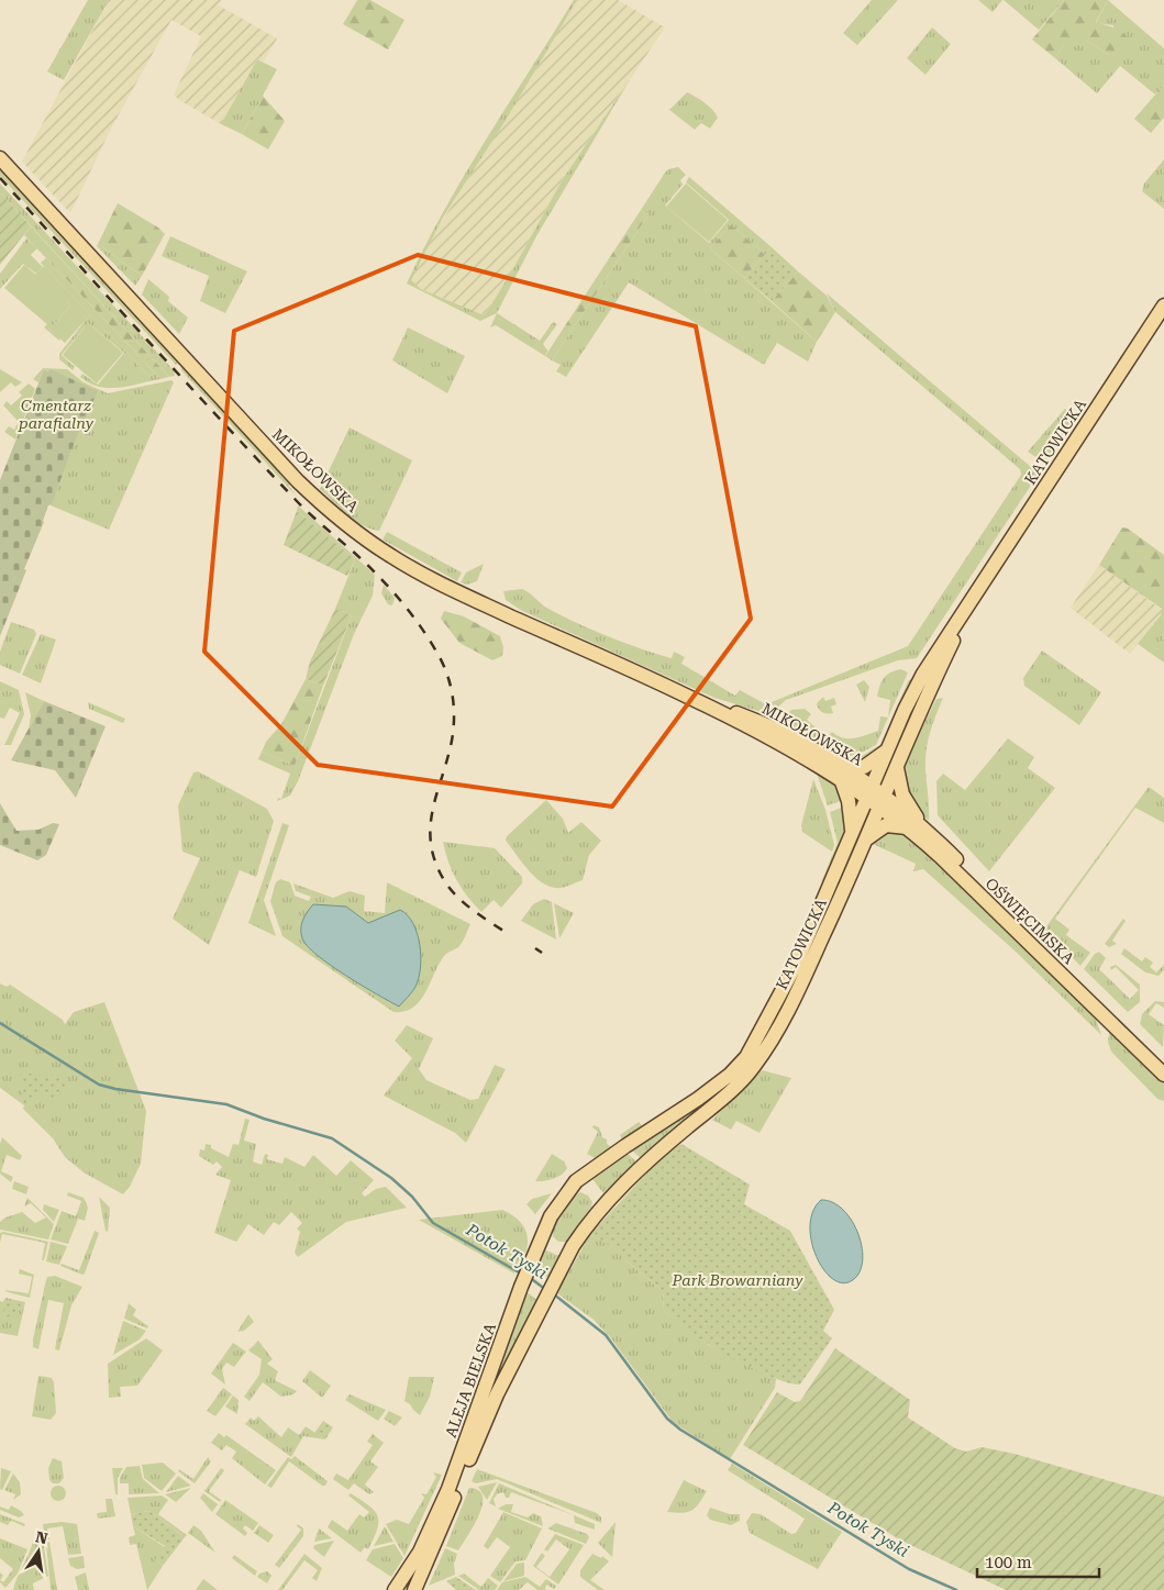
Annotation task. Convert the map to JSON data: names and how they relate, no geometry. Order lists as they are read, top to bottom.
{
  "streets": {
    "main road": [
      "KATOWICKA",
      "MIKOŁOWSKA",
      "OŚWIĘCIMSKA",
      "ALEJA BIELSKA"
    ]
  },
  "crossings": [
    ["KATOWICKA", "MIKOŁOWSKA"],
    ["KATOWICKA", "OŚWIĘCIMSKA"],
    ["KATOWICKA", "ALEJA BIELSKA"],
    ["MIKOŁOWSKA", "OŚWIĘCIMSKA"]
  ],
  "water": ["Potok Tyski"],
  "parks": ["Cmentarz parafialny", "Park Browarniany"],
  "scale_bar": "100 m",
  "north": "top"
}
